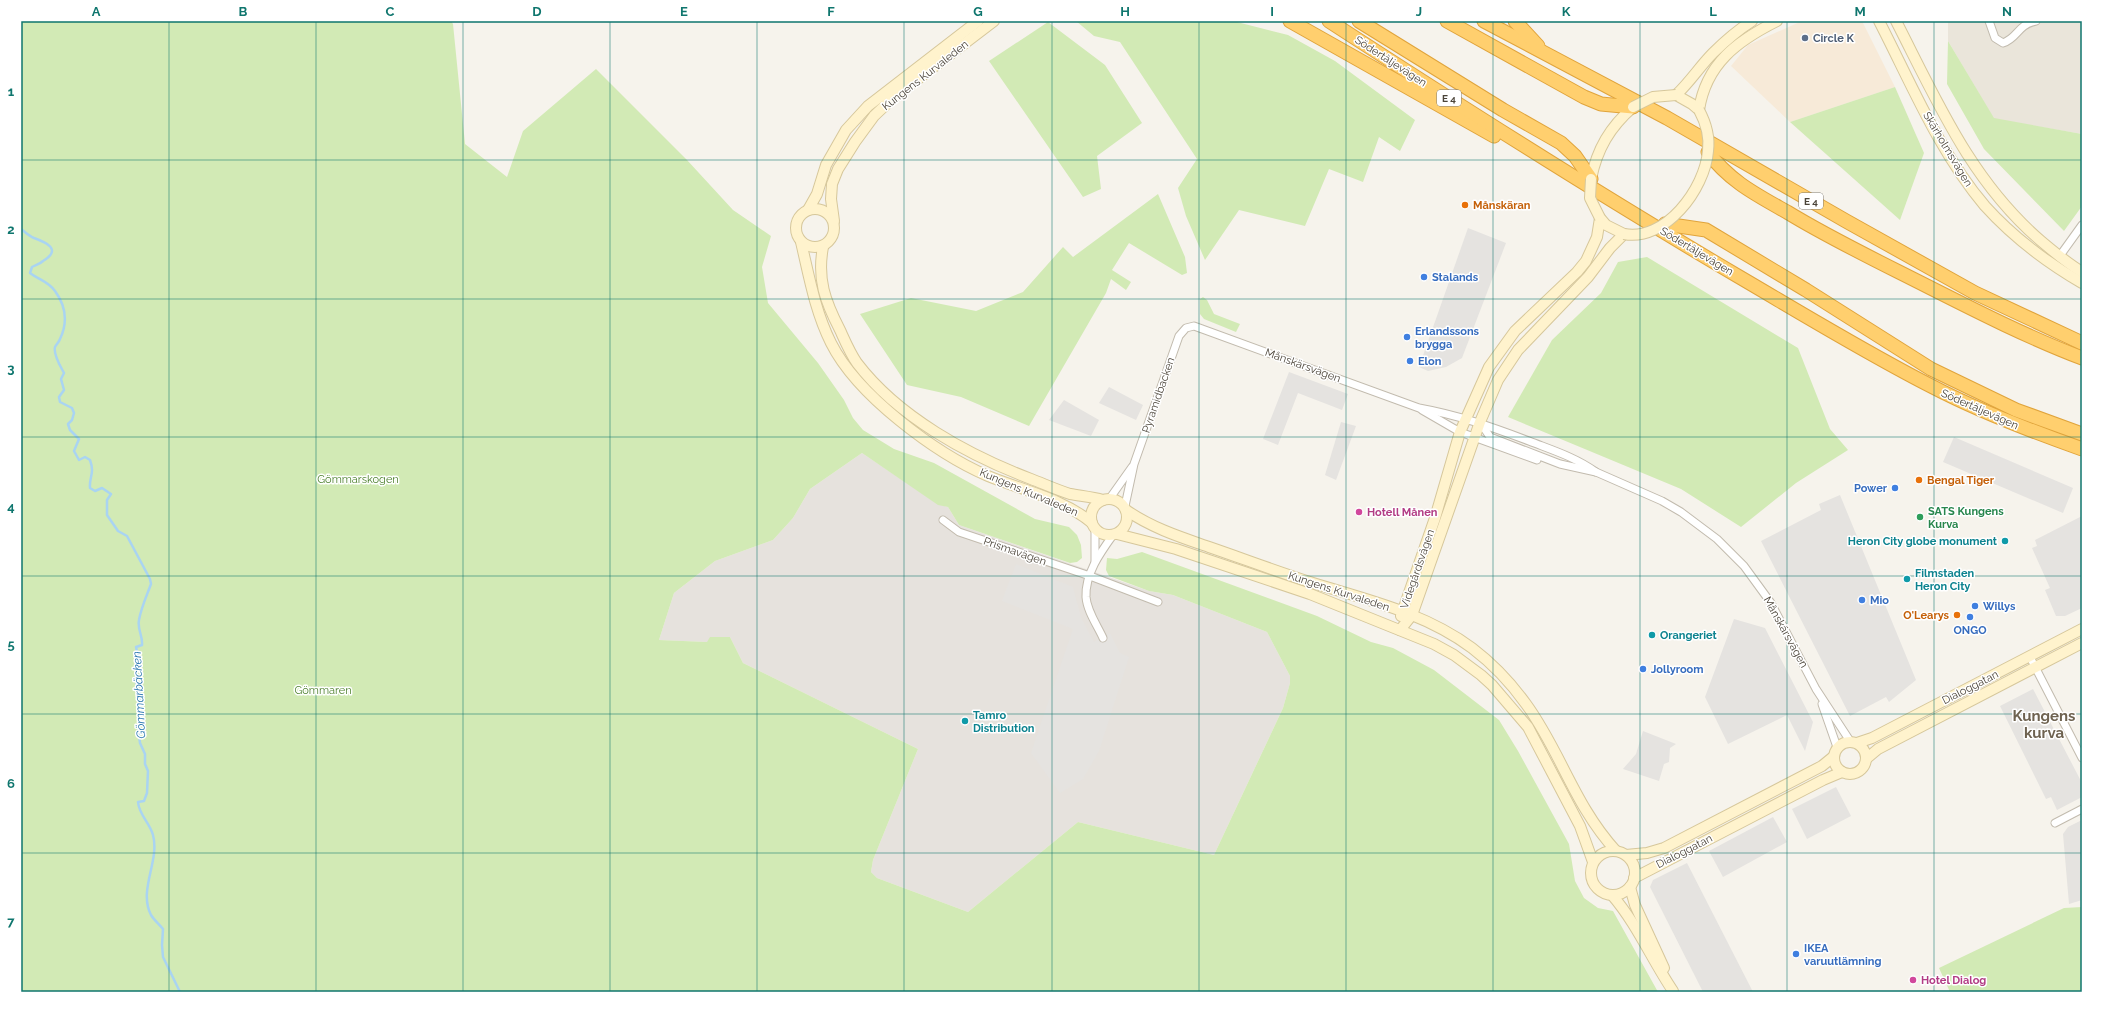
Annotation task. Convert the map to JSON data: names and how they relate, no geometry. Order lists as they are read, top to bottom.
{
  "streets": {
    "highway": ["Södertäljevägen", "E 4"],
    "street": [
      "Kungens Kurvaleden",
      "Skärholmsvägen",
      "Månskärsvägen",
      "Pyramidbacken",
      "Prismavägen",
      "Videgårdsvägen",
      "Dialoggatan"
    ]
  },
  "crossings": [
    ["Kungens Kurvaleden", "Pyramidbacken"],
    ["Kungens Kurvaleden", "Videgårdsvägen"],
    ["Kungens Kurvaleden", "Dialoggatan"],
    ["Månskärsvägen", "Pyramidbacken"],
    ["Månskärsvägen", "Videgårdsvägen"],
    ["Månskärsvägen", "Dialoggatan"]
  ],
  "districts": ["Kungens kurva"],
  "water": ["Gömmarbäcken"],
  "parks": ["Gömmarskogen", "Gömmaren"],
  "places": [
    "Circle K",
    "Månskäran",
    "Stalands",
    "Erlandssons brygga",
    "Elon",
    "Bengal Tiger",
    "Power",
    "Hotell Månen",
    "SATS Kungens Kurva",
    "Heron City globe monument",
    "Filmstaden Heron City",
    "Mio",
    "Willys",
    "O'Learys",
    "ONGO",
    "Orangeriet",
    "Jollyroom",
    "Tamro Distribution",
    "IKEA varuutlämning",
    "Hotel Dialog"
  ],
  "grid": {
    "columns": [
      "A",
      "B",
      "C",
      "D",
      "E",
      "F",
      "G",
      "H",
      "I",
      "J",
      "K",
      "L",
      "M",
      "N"
    ],
    "rows": [
      "1",
      "2",
      "3",
      "4",
      "5",
      "6",
      "7"
    ]
  }
}
